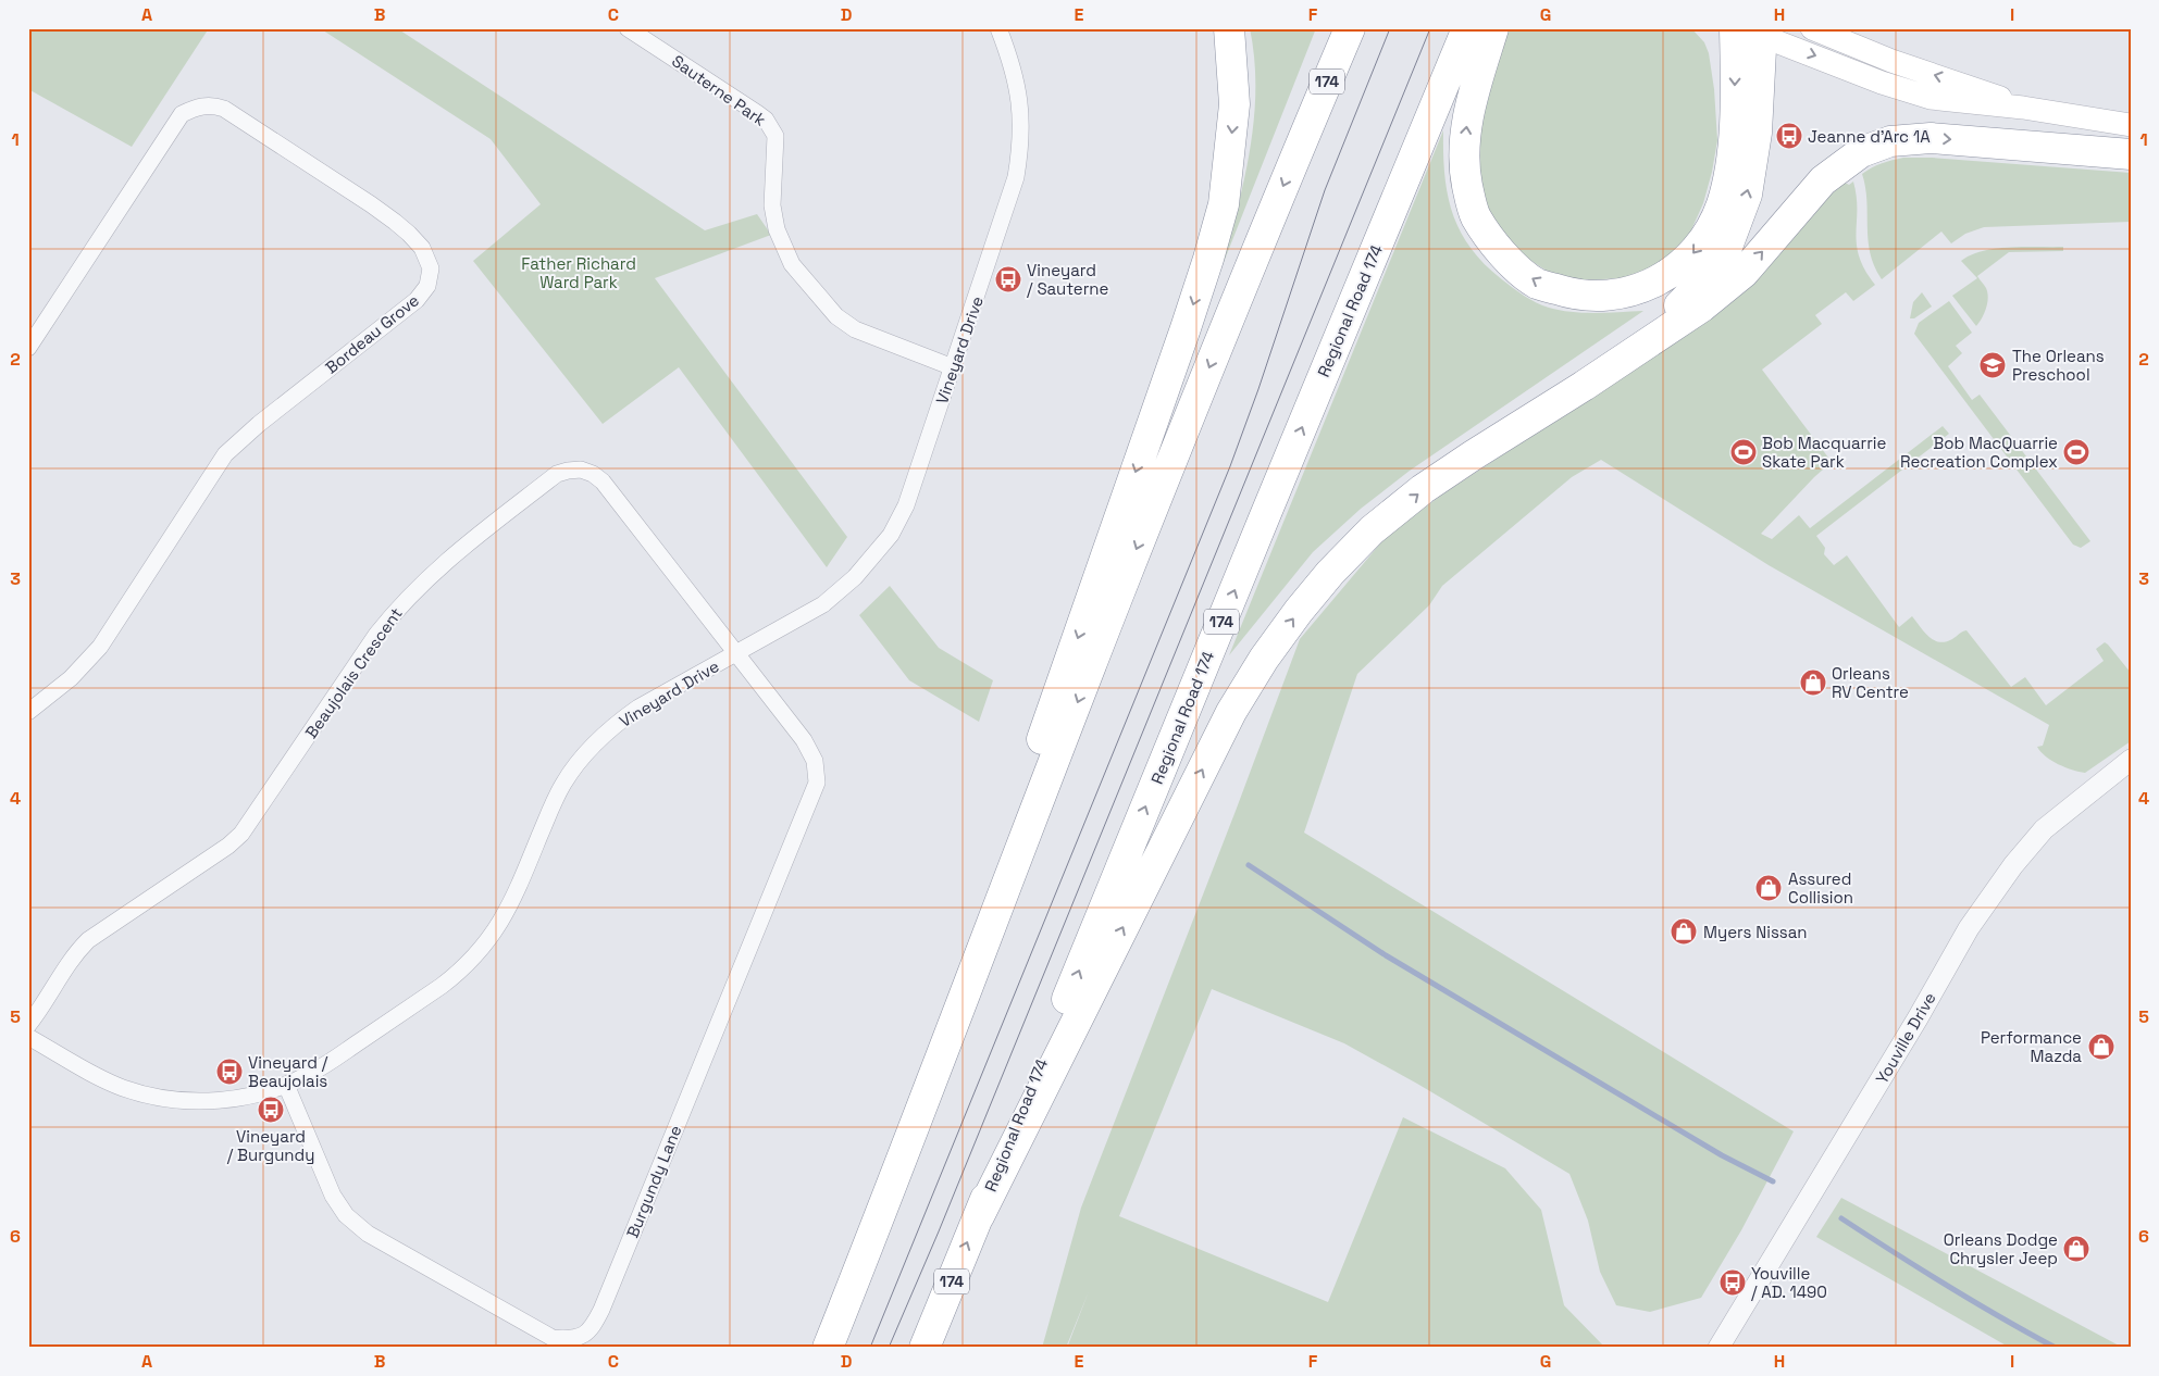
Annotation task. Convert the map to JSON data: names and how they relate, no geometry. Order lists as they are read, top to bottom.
{
  "streets": {
    "highway": ["174", "Regional Road 174"],
    "street": [
      "Sauterne Park",
      "Bordeau Grove",
      "Vineyard Drive",
      "Beaujolais Crescent",
      "Youville Drive",
      "Burgundy Lane"
    ]
  },
  "crossings": [
    ["Sauterne Park", "Vineyard Drive"],
    ["Vineyard Drive", "Beaujolais Crescent"],
    ["Vineyard Drive", "Burgundy Lane"],
    ["Beaujolais Crescent", "Burgundy Lane"]
  ],
  "parks": ["Father Richard Ward Park"],
  "places": {
    "bus stop": [
      "Jeanne d'Arc 1A",
      "Vineyard / Sauterne",
      "Vineyard / Beaujolais",
      "Vineyard / Burgundy",
      "Youville / AD. 1490"
    ],
    "school or university": ["The Orleans Preschool"],
    "sports": ["Bob Macquarrie Skate Park", "Bob MacQuarrie Recreation Complex"],
    "shop": [
      "Orleans RV Centre",
      "Assured Collision",
      "Myers Nissan",
      "Performance Mazda",
      "Orleans Dodge Chrysler Jeep"
    ]
  },
  "grid": {
    "columns": [
      "A",
      "B",
      "C",
      "D",
      "E",
      "F",
      "G",
      "H",
      "I"
    ],
    "rows": [
      "1",
      "2",
      "3",
      "4",
      "5",
      "6"
    ]
  }
}
